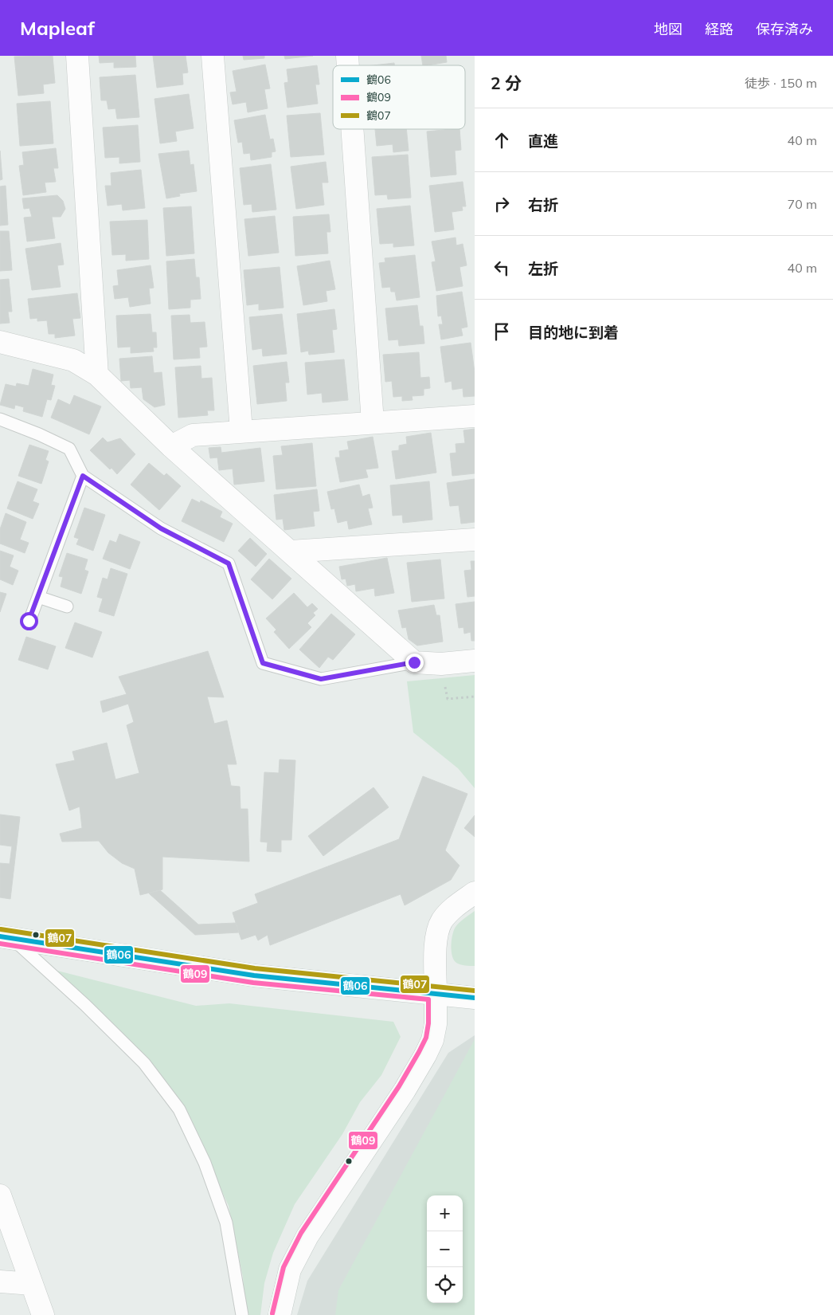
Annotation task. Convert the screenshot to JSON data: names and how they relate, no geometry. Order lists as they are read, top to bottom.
{
  "lines": ["transit line 鶴07", "transit line 鶴06", "transit line 鶴09"],
  "legend": ["鶴06", "鶴09", "鶴07"],
  "page": {
    "header": "Mapleaf",
    "nav": ["地図", "経路", "保存済み"],
    "heading": ["2 分", "徒歩 · 150 m"],
    "list": [
      ["直進", "40 m"],
      ["右折", "70 m"],
      ["左折", "40 m"],
      "目的地に到着"
    ],
    "map_buttons": ["+", "−"]
  }
}
